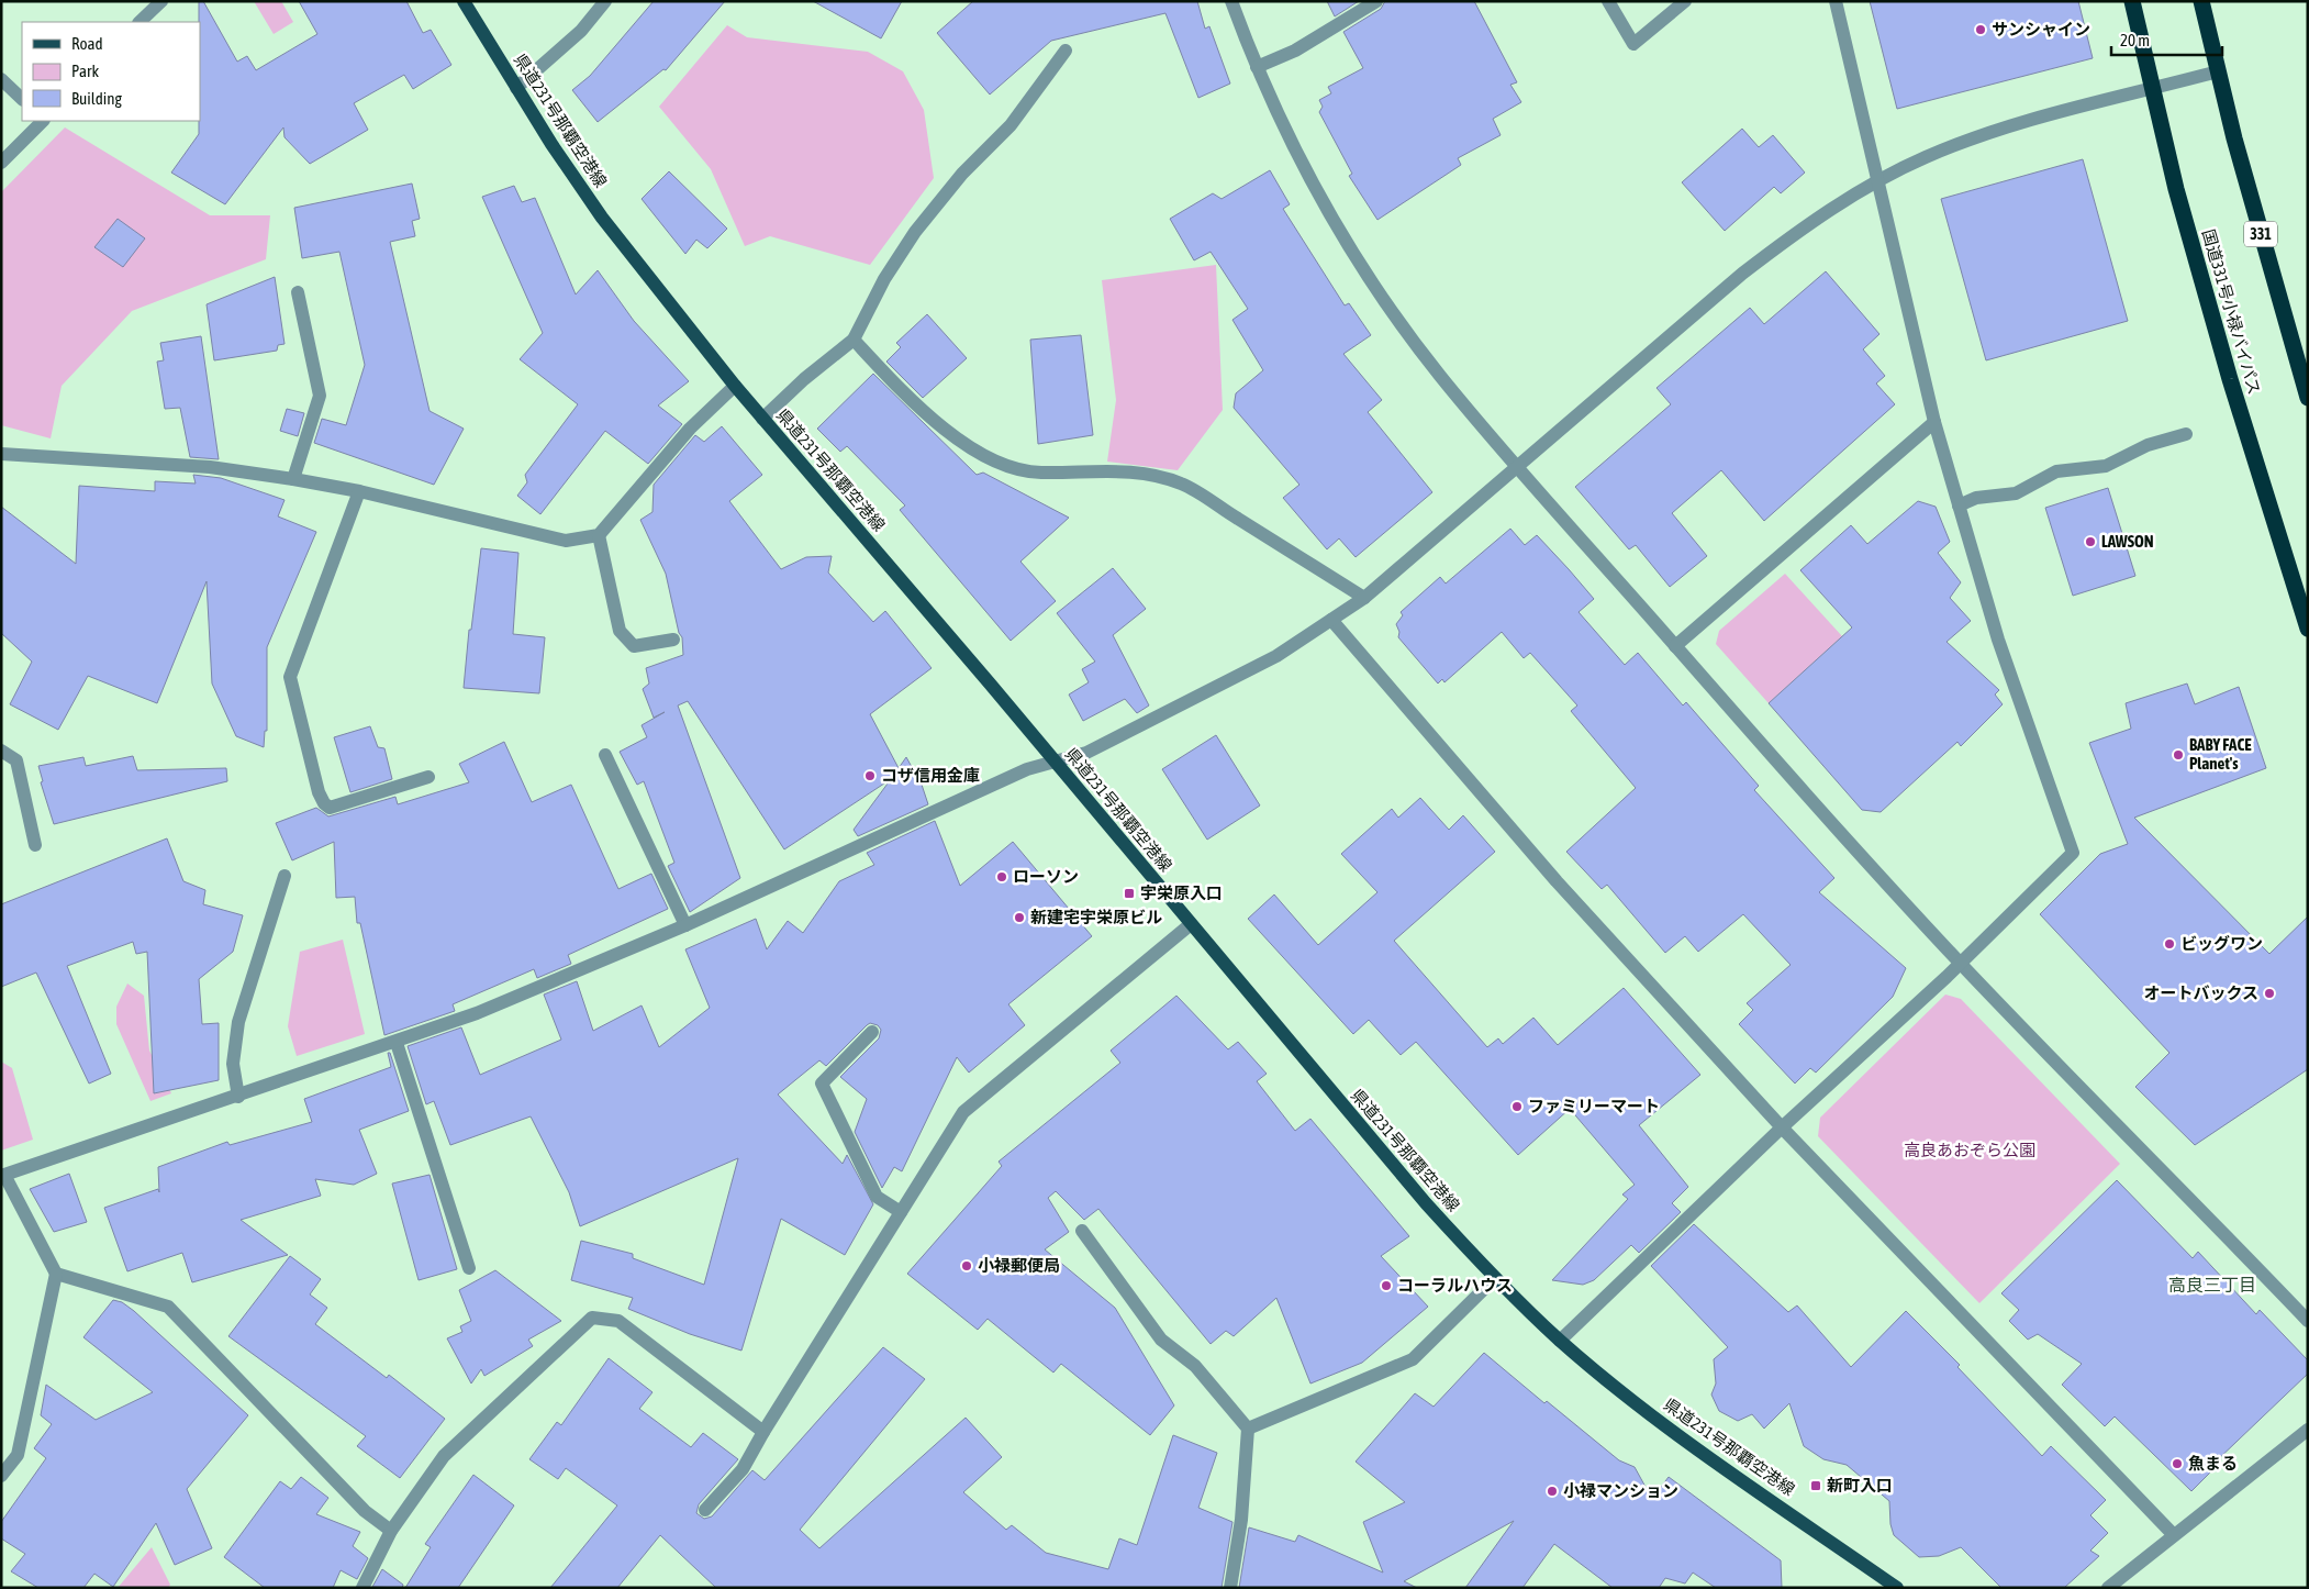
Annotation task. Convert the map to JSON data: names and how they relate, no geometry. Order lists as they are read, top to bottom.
{
  "streets": {
    "highway": ["331", "国道331号小禄バイパス"],
    "main road": ["県道231号那覇空港線"]
  },
  "districts": ["高良三丁目"],
  "parks": ["高良あおぞら公園"],
  "places": {
    "other": [
      "サンシャイン",
      "LAWSON",
      "BABY FACE Planet's",
      "コザ信用金庫",
      "ローソン",
      "新建宅宇栄原ビル",
      "ビッグワン",
      "オートバックス",
      "ファミリーマート",
      "小禄郵便局",
      "コーラルハウス",
      "魚まる",
      "小禄マンション"
    ],
    "transit": ["宇栄原入口", "新町入口"]
  },
  "legend": ["Road", "Park", "Building"],
  "scale_bar": "20 m"
}
